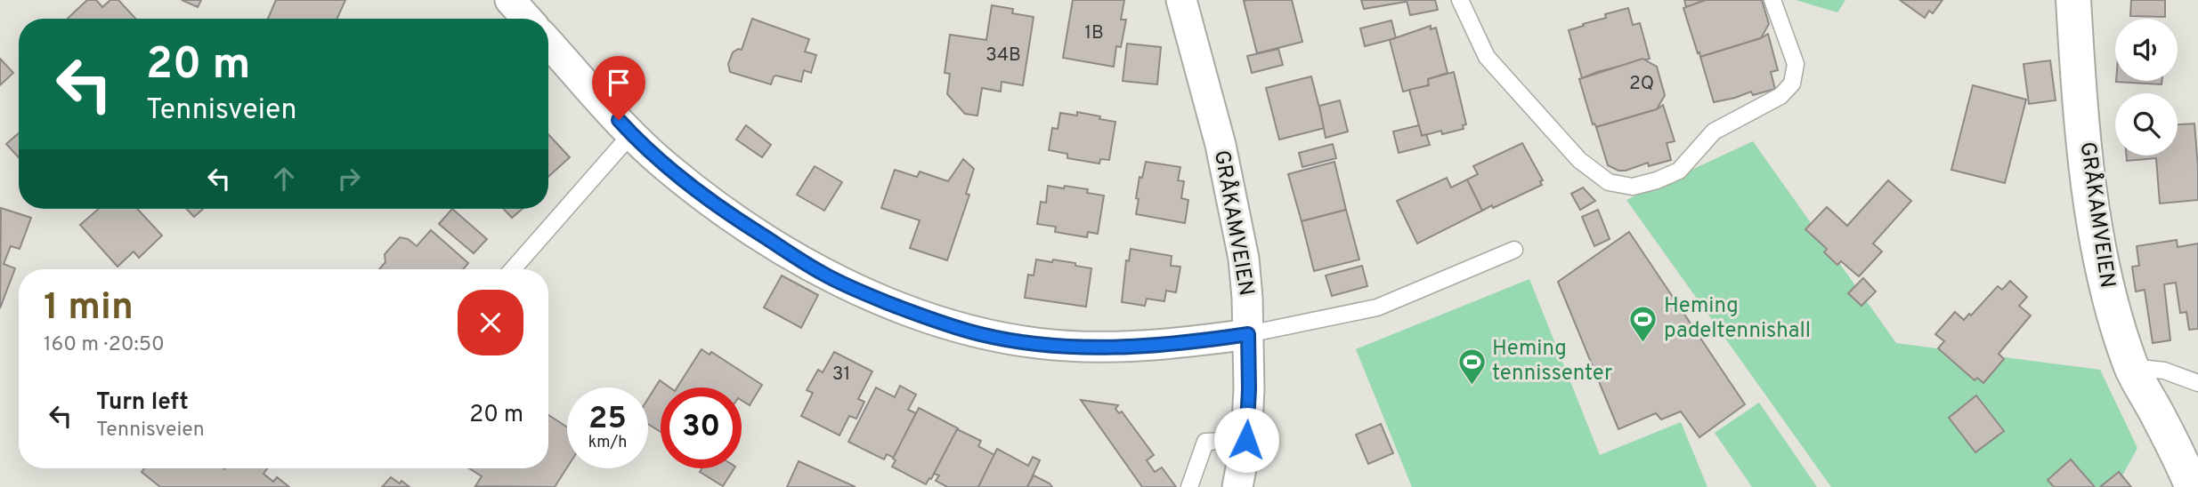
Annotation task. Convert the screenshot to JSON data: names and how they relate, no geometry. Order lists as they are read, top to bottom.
{
  "streets": {
    "street": ["GRÅKAMVEIEN"]
  },
  "places": {
    "sports": ["Heming padeltennishall", "Heming tennissenter"]
  },
  "house_numbers": [
    "1B",
    "34B",
    "2Q",
    "31"
  ],
  "page": {
    "turn": ["20 m", "Tennisveien"],
    "heading": ["1 min", "160 m · 20:50"],
    "list": [
      {
        "name": "Turn left",
        "note": "Tennisveien",
        "value": "20 m"
      }
    ],
    "speed": "25 km/h",
    "limit": "30"
  }
}
